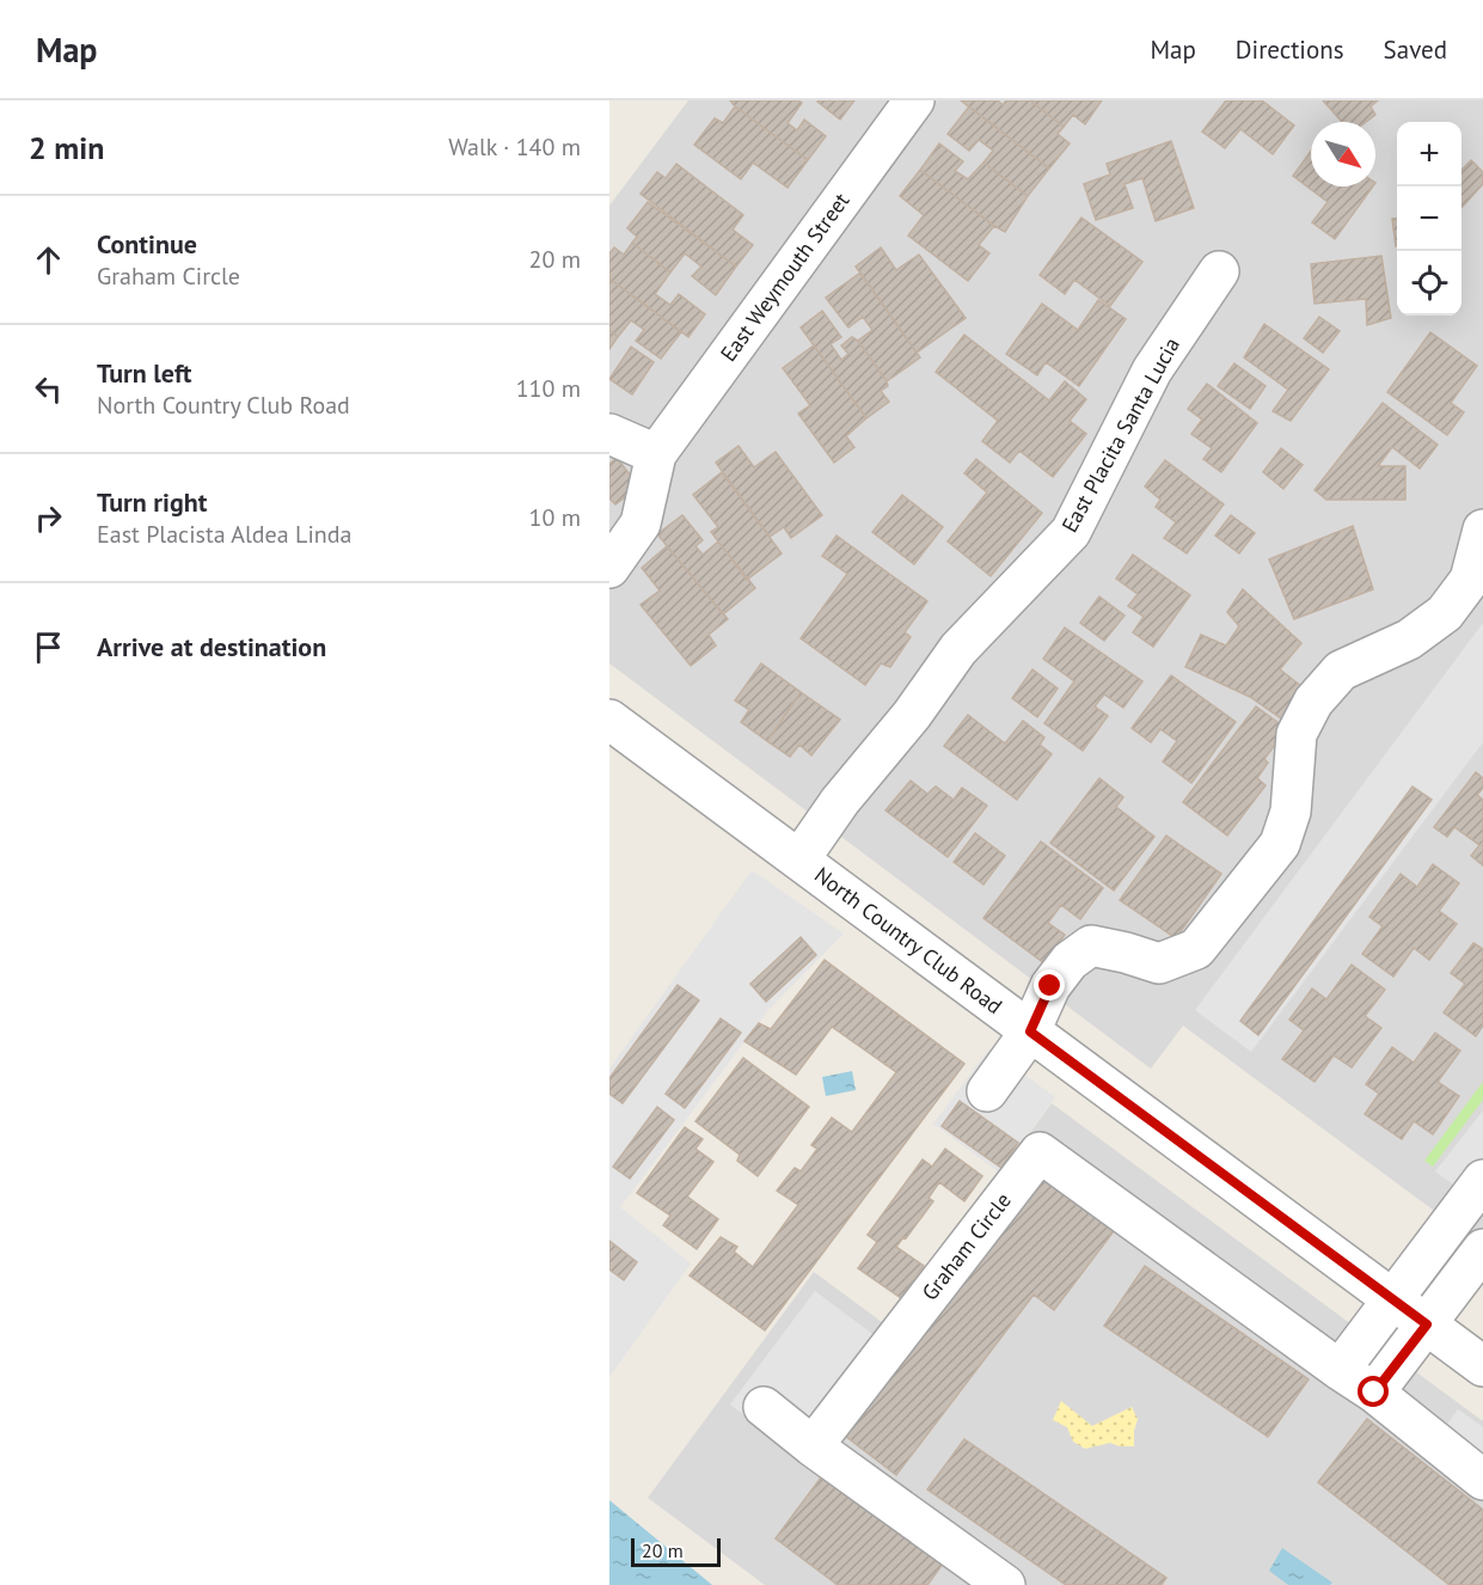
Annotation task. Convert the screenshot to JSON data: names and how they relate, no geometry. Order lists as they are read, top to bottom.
{
  "streets": {
    "street": [
      "East Weymouth Street",
      "East Placita Santa Lucia",
      "North Country Club Road",
      "Graham Circle"
    ]
  },
  "crossings": [
    ["East Placita Santa Lucia", "North Country Club Road"]
  ],
  "scale_bar": "20 m",
  "north": "bottom right",
  "page": {
    "header": "Map",
    "nav": ["Map", "Directions", "Saved"],
    "heading": ["2 min", "Walk · 140 m"],
    "map_buttons": ["+", "−"],
    "list": [
      ["Continue", "Graham Circle", "20 m"],
      ["Turn left", "North Country Club Road", "110 m"],
      ["Turn right", "East Placista Aldea Linda", "10 m"],
      "Arrive at destination"
    ],
    "scale": "20 m"
  }
}
